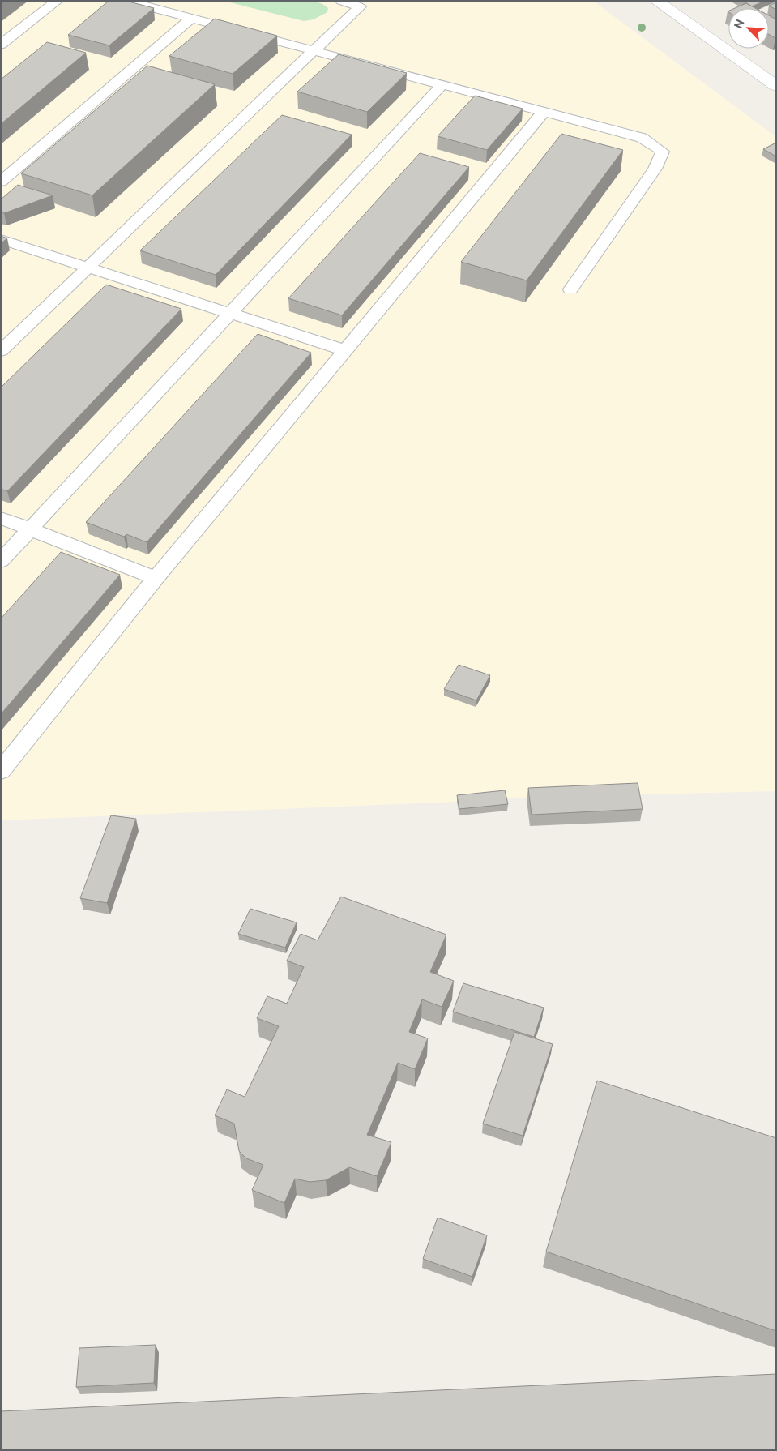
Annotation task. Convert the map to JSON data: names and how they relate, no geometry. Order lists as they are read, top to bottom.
{
  "north": "top left"
}
